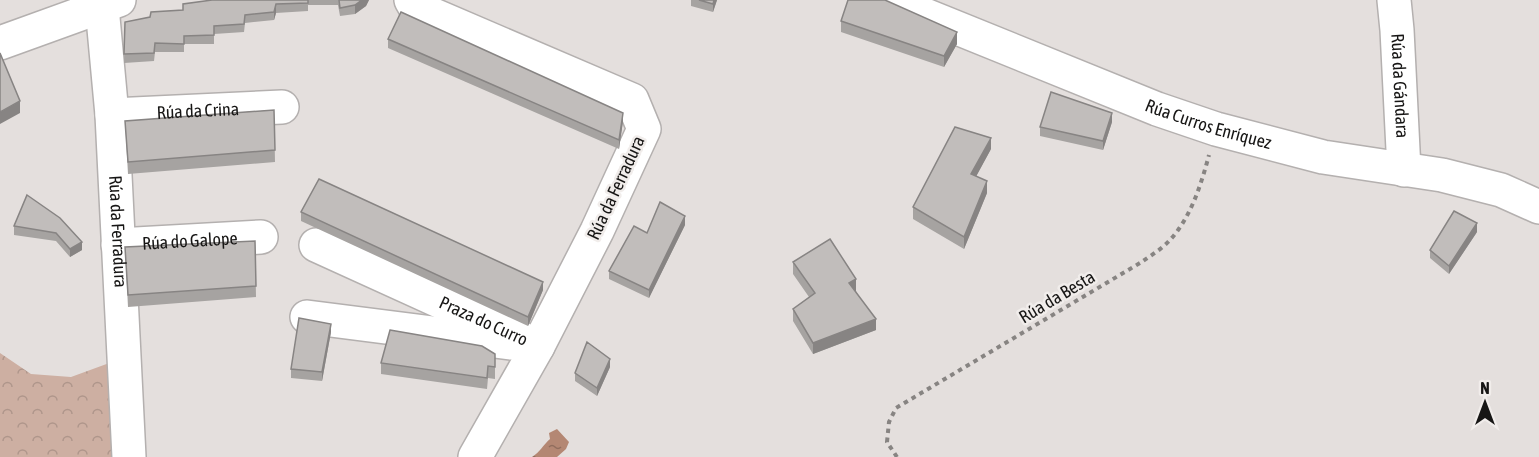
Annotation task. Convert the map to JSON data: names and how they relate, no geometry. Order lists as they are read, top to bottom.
{
  "streets": {
    "street": [
      "Rúa da Gándara",
      "Rúa da Crina",
      "Rúa Curros Enríquez",
      "Rúa da Ferradura",
      "Rúa do Galope",
      "Praza do Curro"
    ],
    "path": ["Rúa da Besta"]
  },
  "crossings": [
    ["Rúa da Gándara", "Rúa Curros Enríquez"],
    ["Rúa da Crina", "Rúa da Ferradura"],
    ["Rúa Curros Enríquez", "Rúa da Besta"],
    ["Rúa da Ferradura", "Rúa do Galope"],
    ["Rúa da Ferradura", "Praza do Curro"]
  ],
  "north": "top"
}
